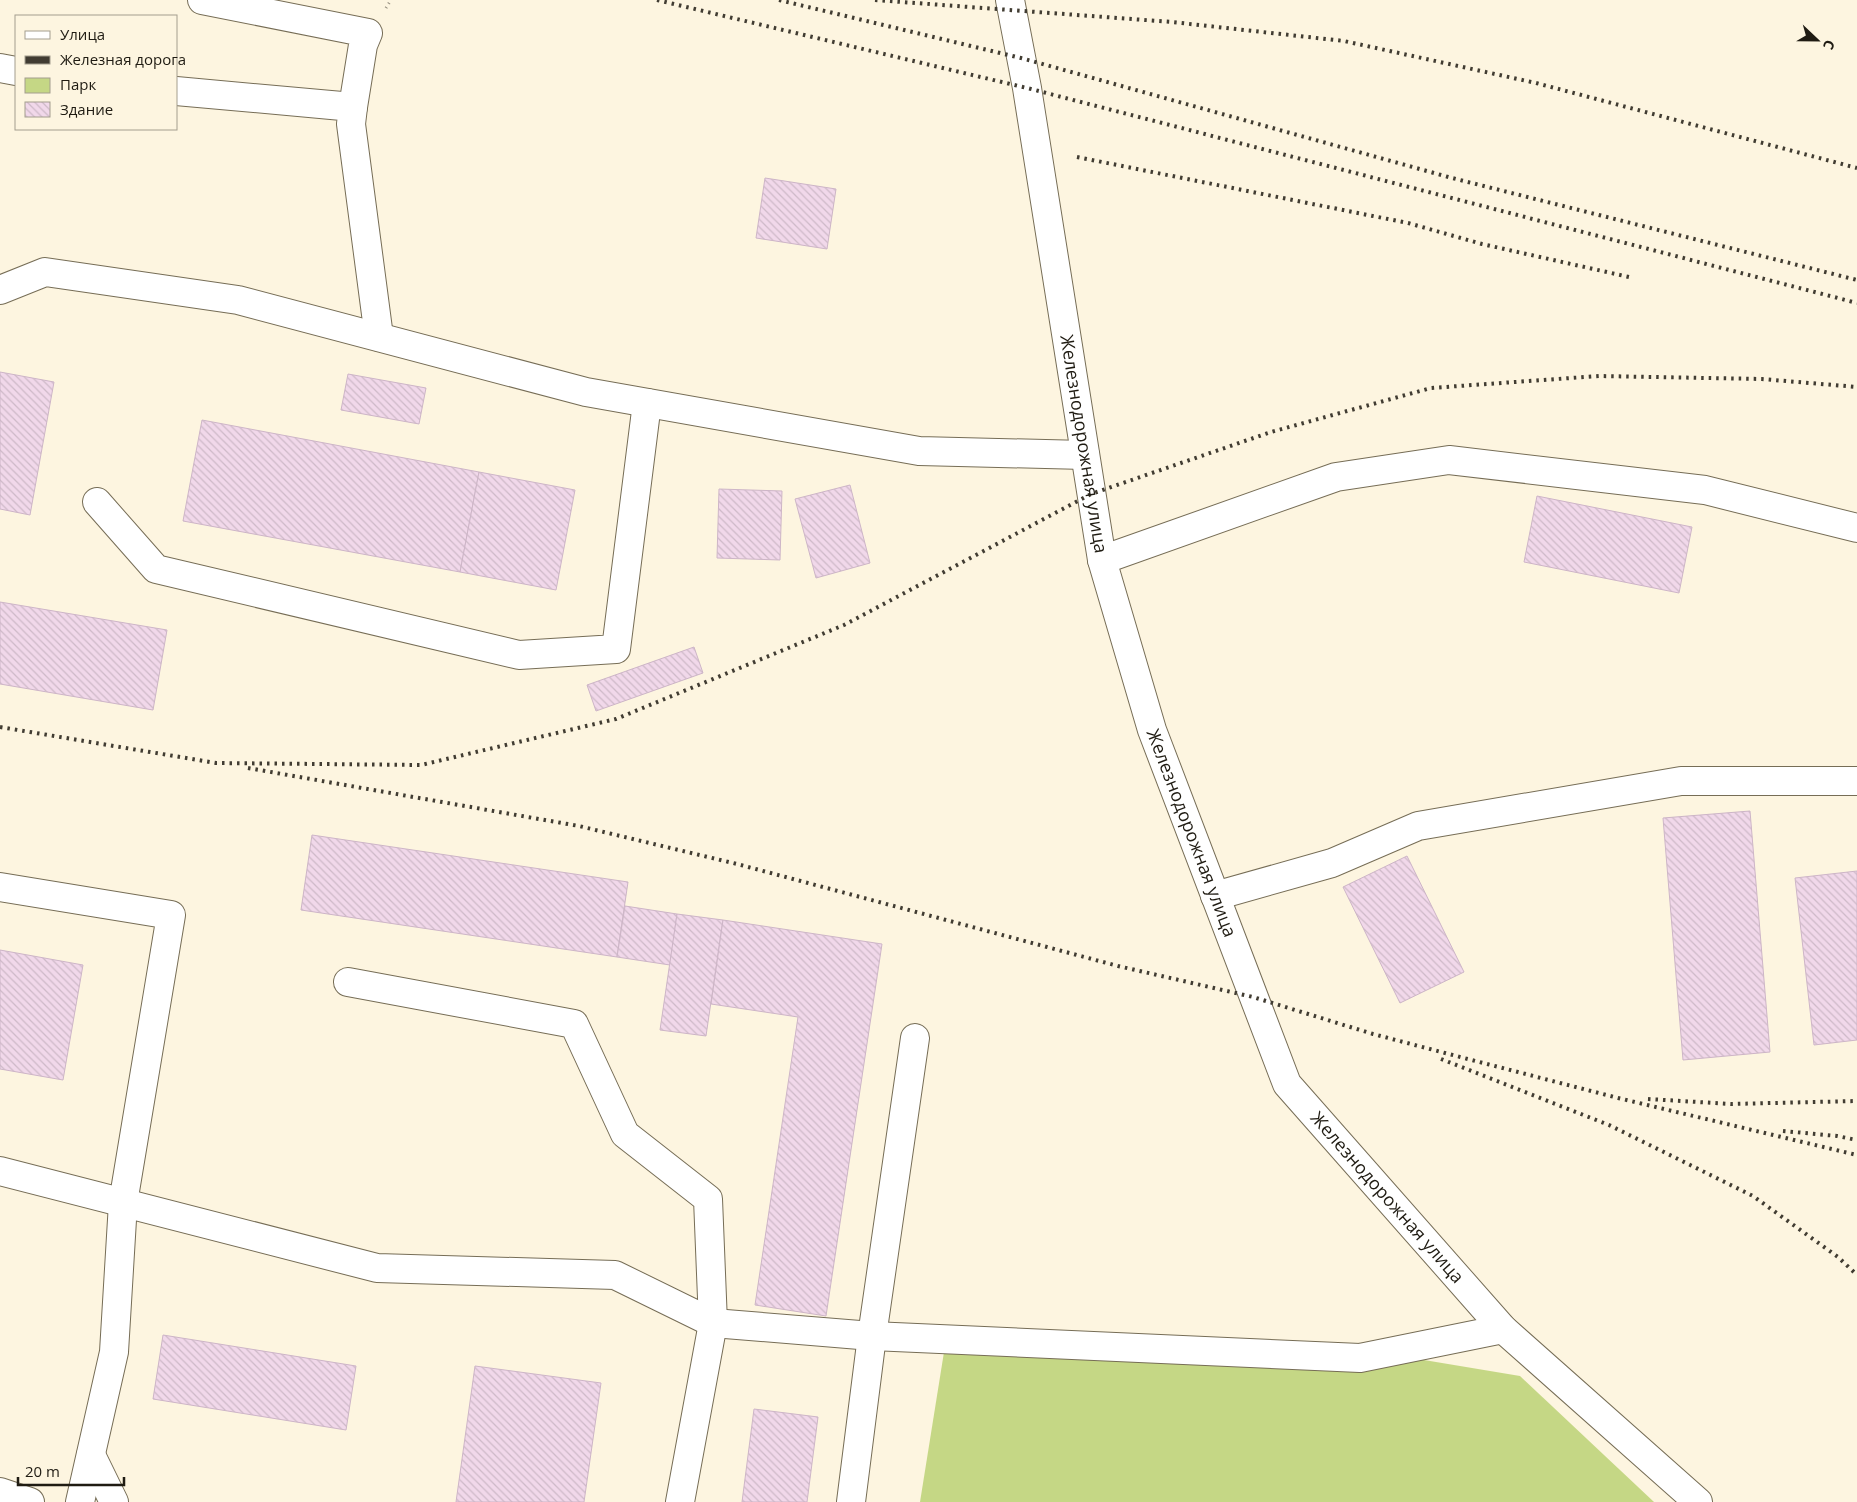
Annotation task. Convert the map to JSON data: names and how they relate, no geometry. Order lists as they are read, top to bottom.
{
  "streets": {
    "street": ["Железнодорожная улица"]
  },
  "legend": [
    "Улица",
    "Железная дорога",
    "Парк",
    "Здание"
  ],
  "scale_bar": "20 m",
  "north": "right"
}
